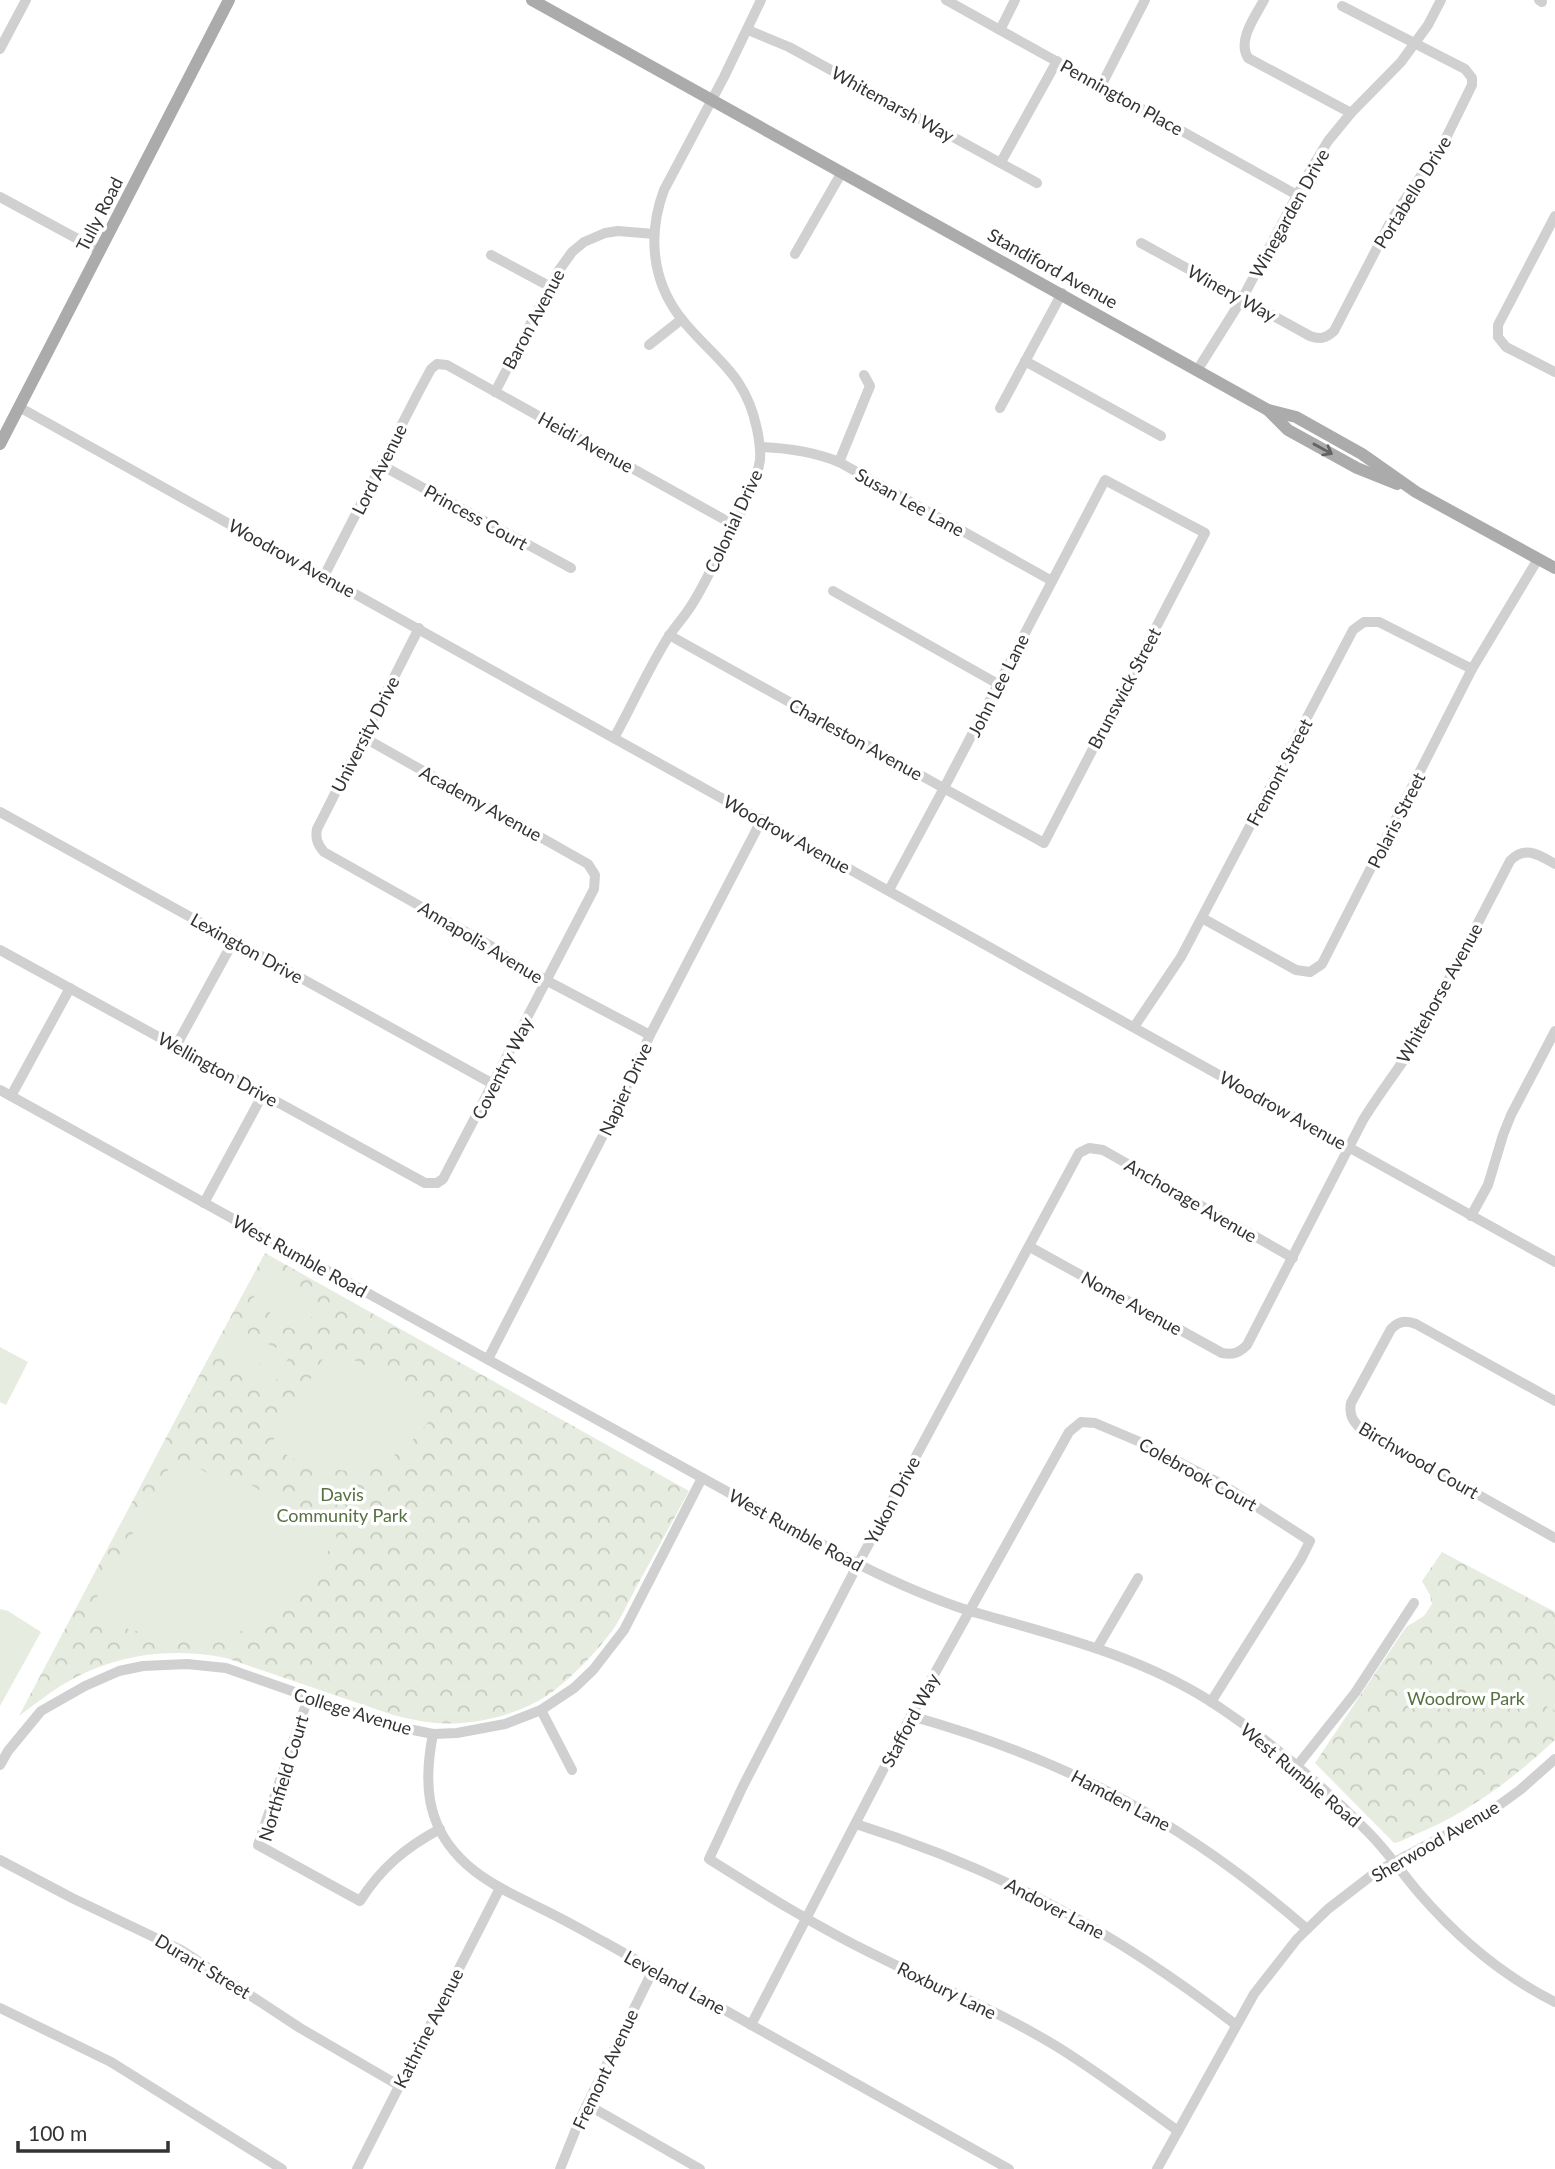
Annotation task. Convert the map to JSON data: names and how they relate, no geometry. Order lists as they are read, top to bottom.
{
  "streets": {
    "main road": ["Tully Road", "Standiford Avenue"],
    "street": [
      "Pennington Place",
      "Whitemarsh Way",
      "Portabello Drive",
      "Winegarden Drive",
      "Winery Way",
      "Baron Avenue",
      "Heidi Avenue",
      "Lord Avenue",
      "Susan Lee Lane",
      "Princess Court",
      "Colonial Drive",
      "Woodrow Avenue",
      "John Lee Lane",
      "Brunswick Street",
      "University Drive",
      "Charleston Avenue",
      "Fremont Street",
      "Academy Avenue",
      "Polaris Street",
      "Annapolis Avenue",
      "Lexington Drive",
      "Whitehorse Avenue",
      "Coventry Way",
      "Wellington Drive",
      "Napier Drive",
      "Anchorage Avenue",
      "West Rumble Road",
      "Nome Avenue",
      "Birchwood Court",
      "Colebrook Court",
      "Yukon Drive",
      "College Avenue",
      "Stafford Way",
      "Northfield Court",
      "Hamden Lane",
      "Sherwood Avenue",
      "Andover Lane",
      "Durant Street",
      "Leveland Lane",
      "Roxbury Lane",
      "Kathrine Avenue",
      "Fremont Avenue"
    ]
  },
  "crossings": [
    ["Pennington Place", "Winegarden Drive"],
    ["Whitemarsh Way", "Colonial Drive"],
    ["Portabello Drive", "Winegarden Drive"],
    ["Portabello Drive", "Winery Way"],
    ["Winegarden Drive", "Standiford Avenue"],
    ["Winegarden Drive", "Winery Way"],
    ["Tully Road", "Woodrow Avenue"],
    ["Standiford Avenue", "Colonial Drive"],
    ["Standiford Avenue", "Polaris Street"],
    ["Baron Avenue", "Heidi Avenue"],
    ["Baron Avenue", "Colonial Drive"],
    ["Heidi Avenue", "Lord Avenue"],
    ["Heidi Avenue", "Colonial Drive"],
    ["Lord Avenue", "Princess Court"],
    ["Lord Avenue", "Woodrow Avenue"],
    ["Susan Lee Lane", "Colonial Drive"],
    ["Susan Lee Lane", "John Lee Lane"],
    ["Colonial Drive", "Woodrow Avenue"],
    ["Colonial Drive", "Charleston Avenue"],
    ["Woodrow Avenue", "John Lee Lane"],
    ["Woodrow Avenue", "University Drive"],
    ["Woodrow Avenue", "Fremont Street"],
    ["Woodrow Avenue", "Whitehorse Avenue"],
    ["Woodrow Avenue", "Napier Drive"],
    ["John Lee Lane", "Brunswick Street"],
    ["John Lee Lane", "Charleston Avenue"],
    ["Brunswick Street", "Charleston Avenue"],
    ["University Drive", "Academy Avenue"],
    ["University Drive", "Annapolis Avenue"],
    ["Fremont Street", "Polaris Street"],
    ["Academy Avenue", "Coventry Way"],
    ["Annapolis Avenue", "Coventry Way"],
    ["Annapolis Avenue", "Napier Drive"],
    ["Lexington Drive", "Coventry Way"],
    ["Whitehorse Avenue", "Anchorage Avenue"],
    ["Whitehorse Avenue", "Nome Avenue"],
    ["Coventry Way", "Wellington Drive"],
    ["Napier Drive", "West Rumble Road"],
    ["Anchorage Avenue", "Yukon Drive"],
    ["West Rumble Road", "Colebrook Court"],
    ["West Rumble Road", "Yukon Drive"],
    ["West Rumble Road", "College Avenue"],
    ["West Rumble Road", "Stafford Way"],
    ["West Rumble Road", "Sherwood Avenue"],
    ["Nome Avenue", "Yukon Drive"],
    ["Colebrook Court", "Stafford Way"],
    ["Yukon Drive", "Roxbury Lane"],
    ["College Avenue", "Northfield Court"],
    ["College Avenue", "Leveland Lane"],
    ["Stafford Way", "Hamden Lane"],
    ["Stafford Way", "Andover Lane"],
    ["Stafford Way", "Leveland Lane"],
    ["Stafford Way", "Roxbury Lane"],
    ["Northfield Court", "Leveland Lane"],
    ["Hamden Lane", "Sherwood Avenue"],
    ["Sherwood Avenue", "Andover Lane"],
    ["Sherwood Avenue", "Roxbury Lane"],
    ["Durant Street", "Kathrine Avenue"],
    ["Leveland Lane", "Kathrine Avenue"],
    ["Leveland Lane", "Fremont Avenue"]
  ],
  "parks": ["Davis Community Park", "Woodrow Park"],
  "scale_bar": "100 m"
}
